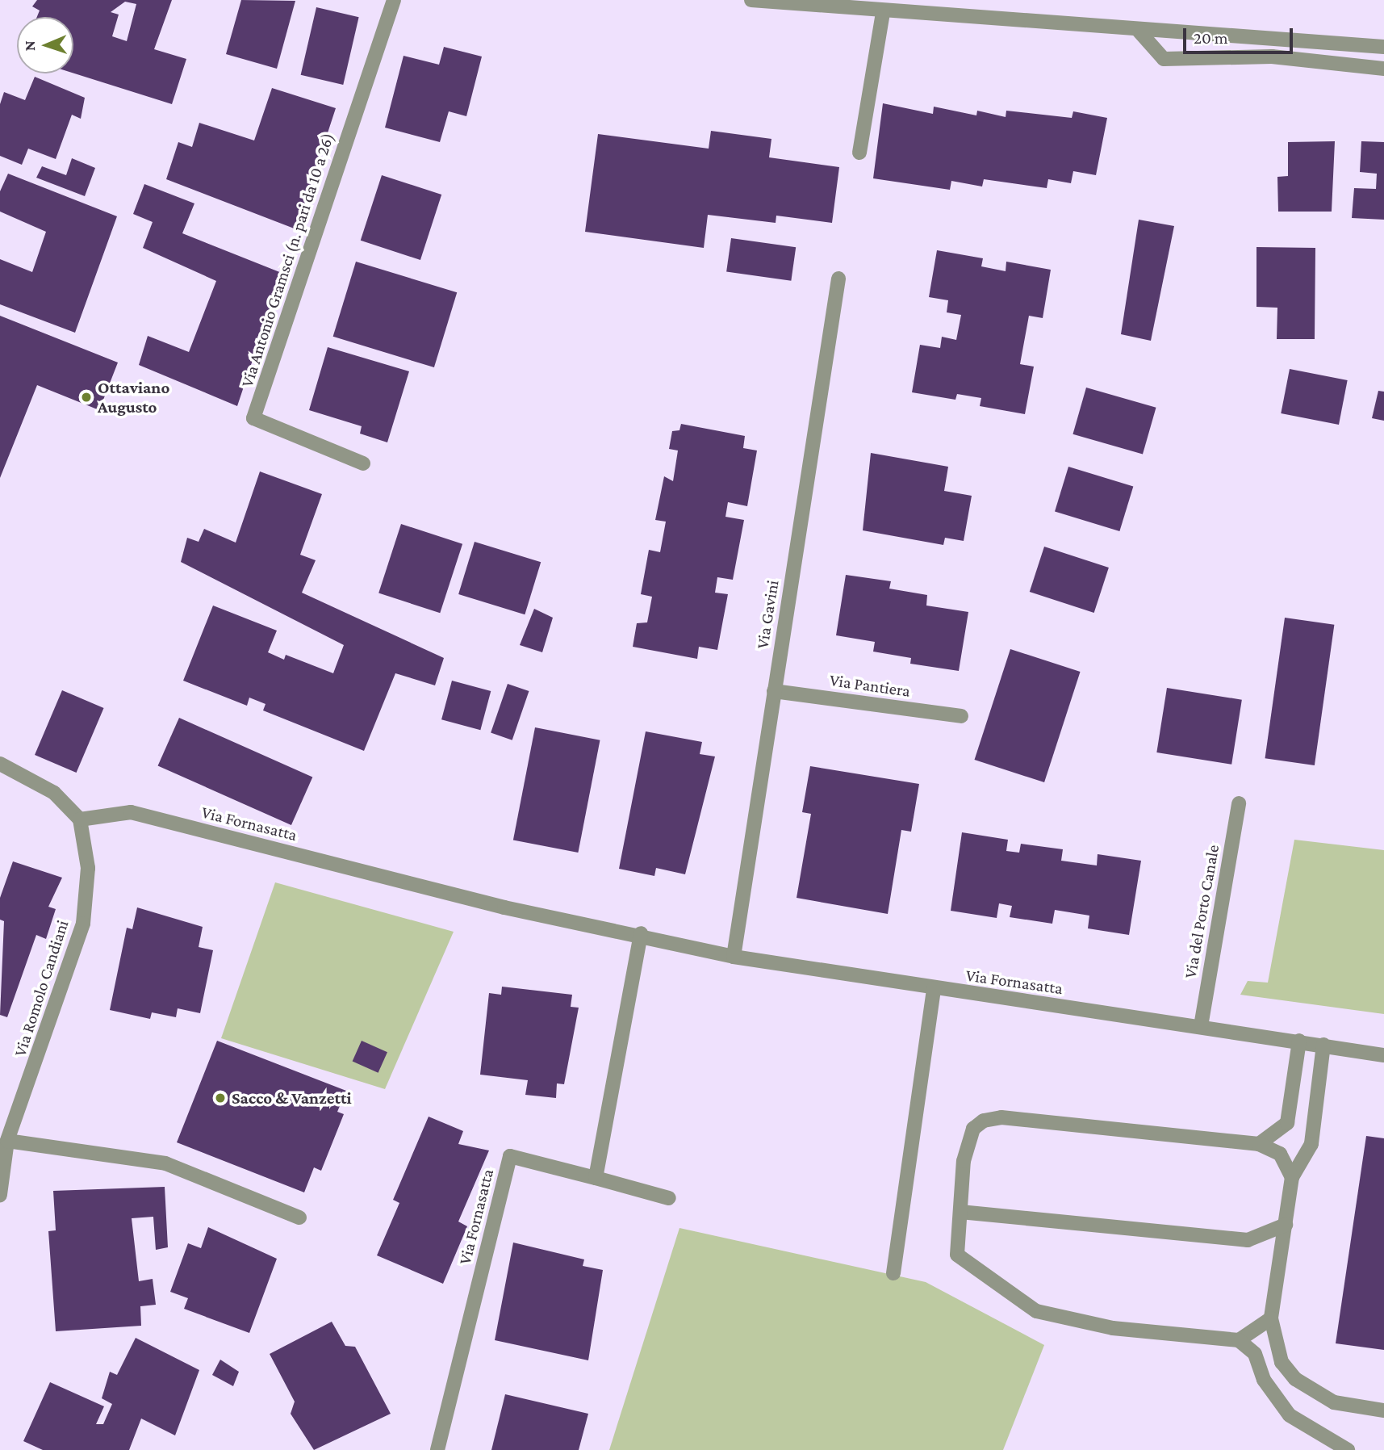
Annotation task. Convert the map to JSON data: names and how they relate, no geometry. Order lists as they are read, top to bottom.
{
  "streets": {
    "street": [
      "Via Antonio Gramsci (n. pari da 10 a 26)",
      "Via Gavini",
      "Via Pantiera",
      "Via Fornasatta",
      "Via del Porto Canale",
      "Via Romolo Candiani"
    ]
  },
  "crossings": [
    ["Via Gavini", "Via Pantiera"],
    ["Via Gavini", "Via Fornasatta"],
    ["Via Fornasatta", "Via del Porto Canale"],
    ["Via Fornasatta", "Via Romolo Candiani"]
  ],
  "places": ["Ottaviano Augusto", "Sacco & Vanzetti"],
  "scale_bar": "20 m",
  "north": "left"
}
